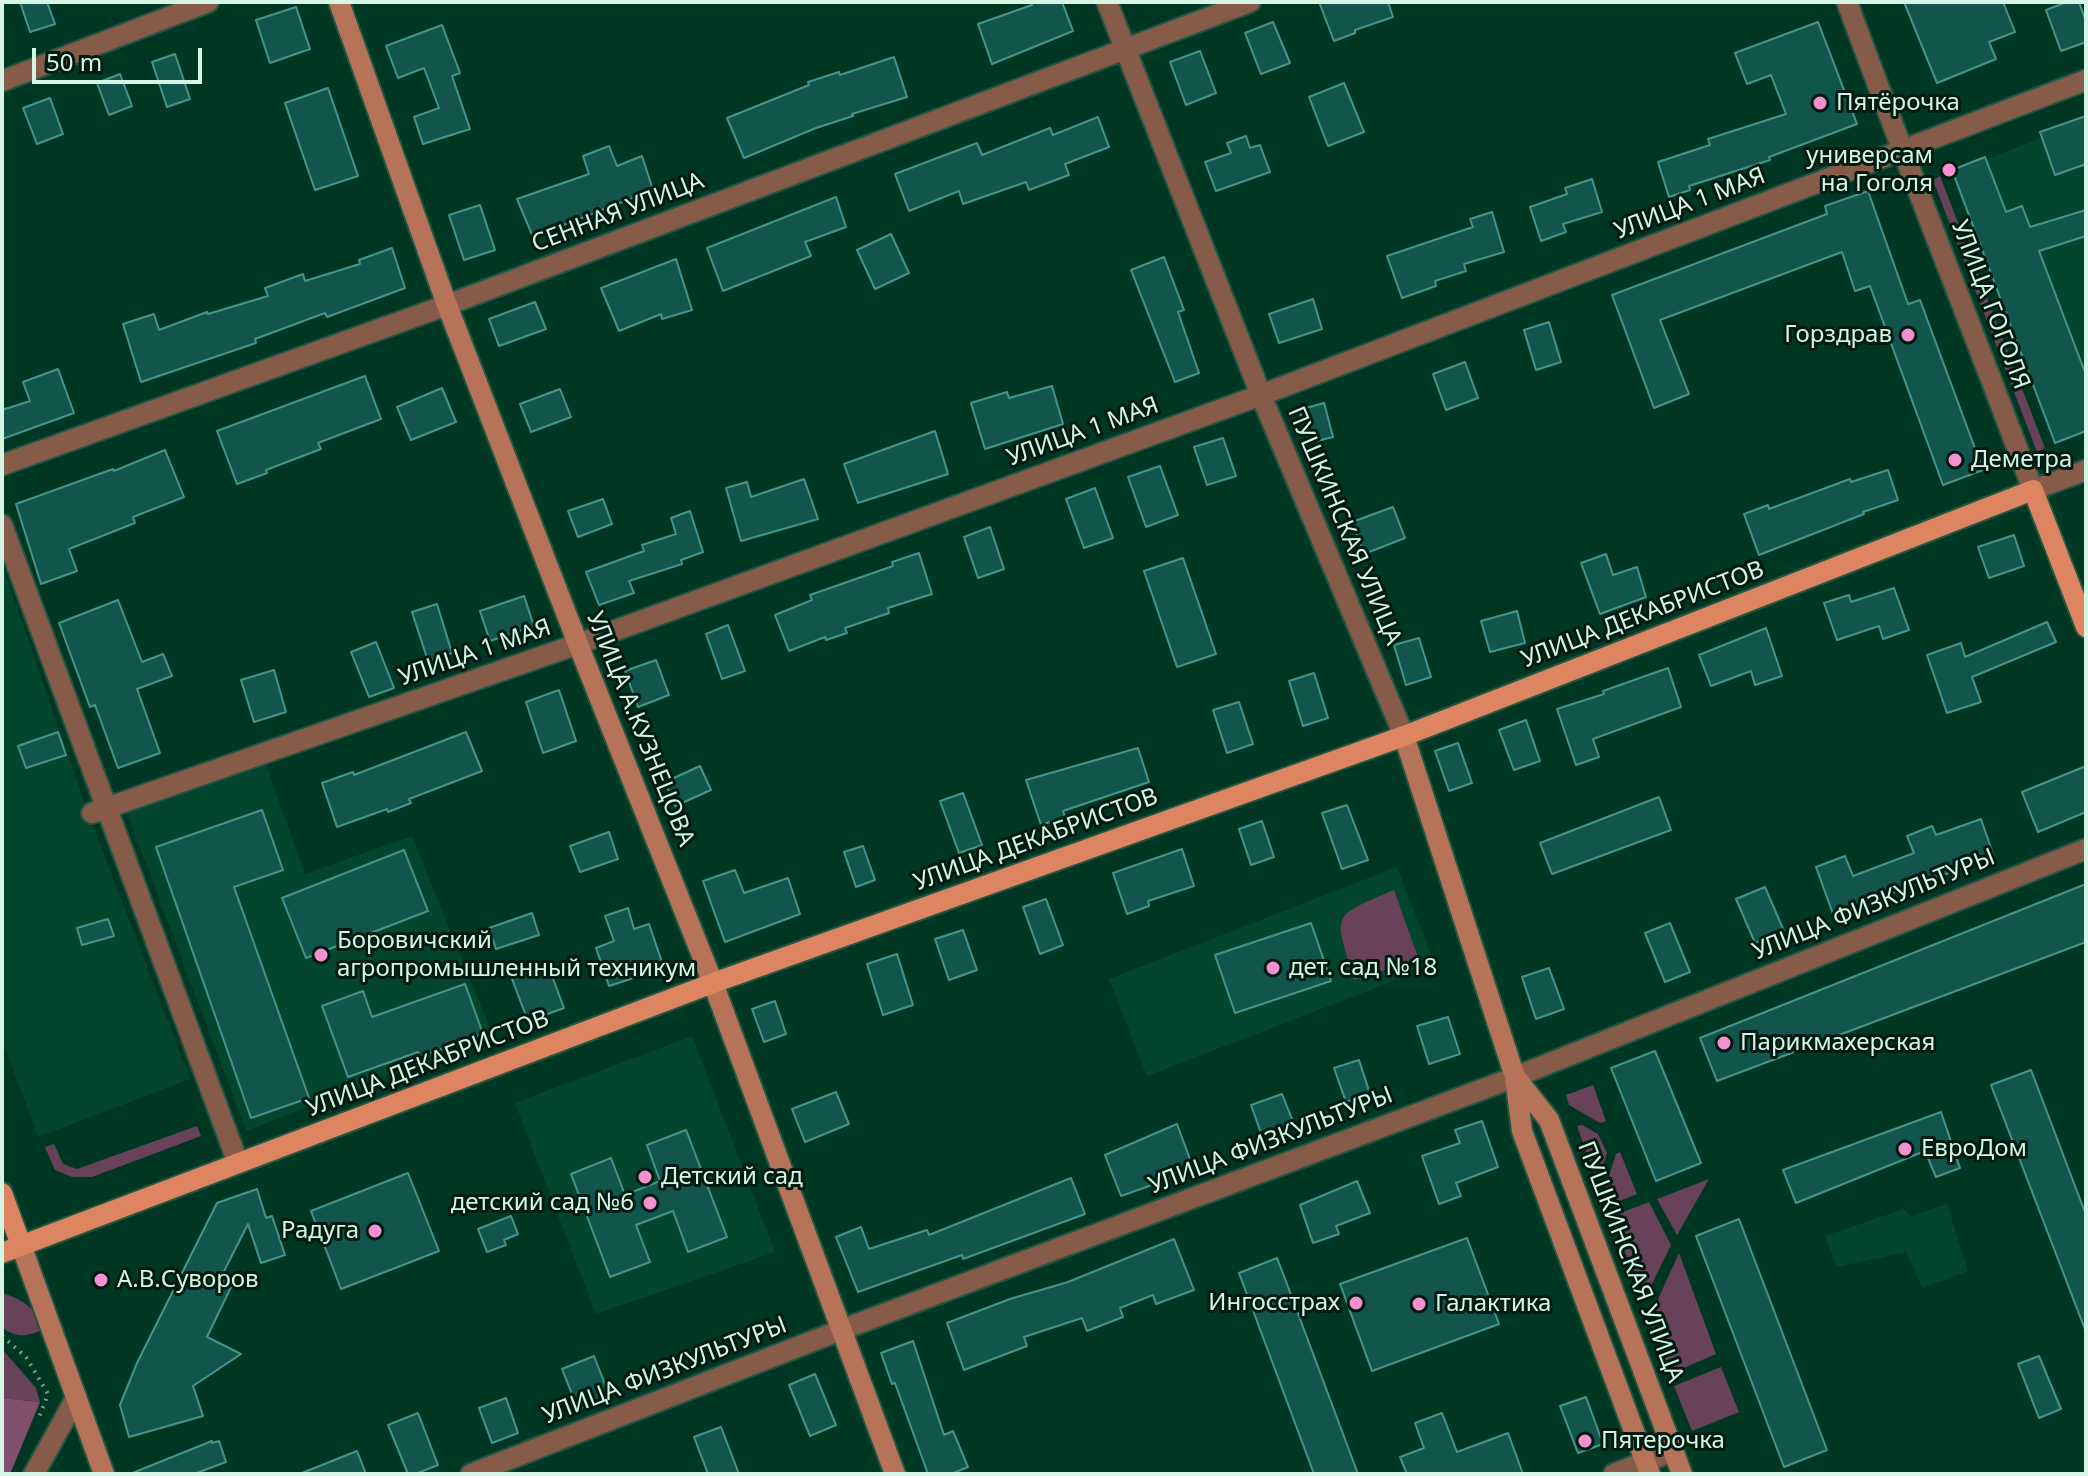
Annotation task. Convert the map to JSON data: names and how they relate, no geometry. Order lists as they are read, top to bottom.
{
  "streets": {
    "main road": [
      "УЛИЦА ГОГОЛЯ",
      "ПУШКИНСКАЯ УЛИЦА",
      "УЛИЦА ДЕКАБРИСТОВ",
      "УЛИЦА А.КУЗНЕЦОВА"
    ],
    "street": ["УЛИЦА 1 МАЯ", "СЕННАЯ УЛИЦА", "УЛИЦА ФИЗКУЛЬТУРЫ"]
  },
  "crossings": [
    ["УЛИЦА 1 МАЯ", "УЛИЦА ГОГОЛЯ"],
    ["УЛИЦА 1 МАЯ", "ПУШКИНСКАЯ УЛИЦА"],
    ["УЛИЦА 1 МАЯ", "УЛИЦА А.КУЗНЕЦОВА"],
    ["СЕННАЯ УЛИЦА", "ПУШКИНСКАЯ УЛИЦА"],
    ["СЕННАЯ УЛИЦА", "УЛИЦА А.КУЗНЕЦОВА"],
    ["УЛИЦА ГОГОЛЯ", "УЛИЦА ДЕКАБРИСТОВ"],
    ["ПУШКИНСКАЯ УЛИЦА", "УЛИЦА ДЕКАБРИСТОВ"],
    ["ПУШКИНСКАЯ УЛИЦА", "УЛИЦА ФИЗКУЛЬТУРЫ"],
    ["УЛИЦА ДЕКАБРИСТОВ", "УЛИЦА А.КУЗНЕЦОВА"],
    ["УЛИЦА А.КУЗНЕЦОВА", "УЛИЦА ФИЗКУЛЬТУРЫ"]
  ],
  "places": [
    "Пятёрочка",
    "универсам на Гоголя",
    "Горздрав",
    "Деметра",
    "Боровичский агропромышленный техникум",
    "дет. сад №18",
    "Парикмахерская",
    "ЕвроДом",
    "Детский сад",
    "детский сад №6",
    "Радуга",
    "А.В.Суворов",
    "Ингосстрах",
    "Галактика",
    "Пятерочка"
  ],
  "scale_bar": "50 m"
}
